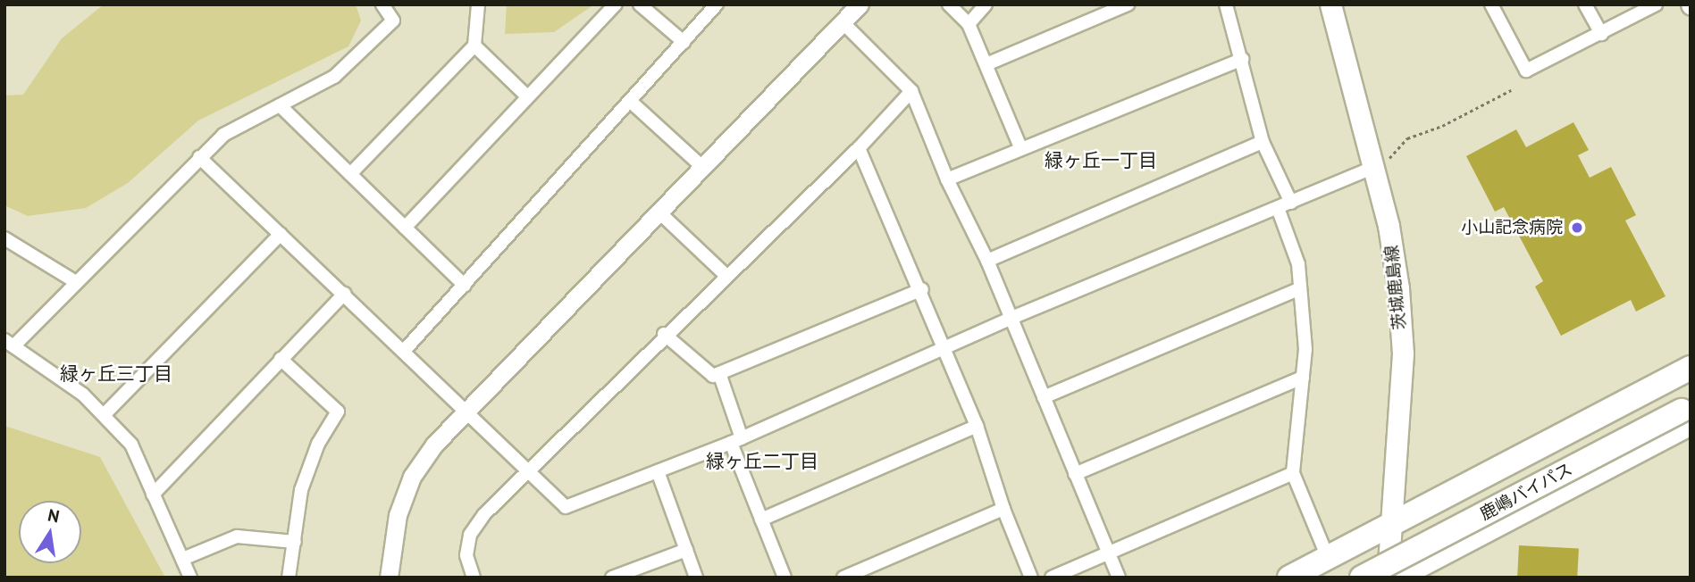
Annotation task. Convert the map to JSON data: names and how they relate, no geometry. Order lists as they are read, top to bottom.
{
  "streets": {
    "highway": ["鹿嶋バイパス"],
    "main road": ["茨城鹿島線"]
  },
  "districts": ["緑ヶ丘一丁目", "緑ヶ丘三丁目", "緑ヶ丘二丁目"],
  "places": ["小山記念病院"],
  "north": "top"
}
